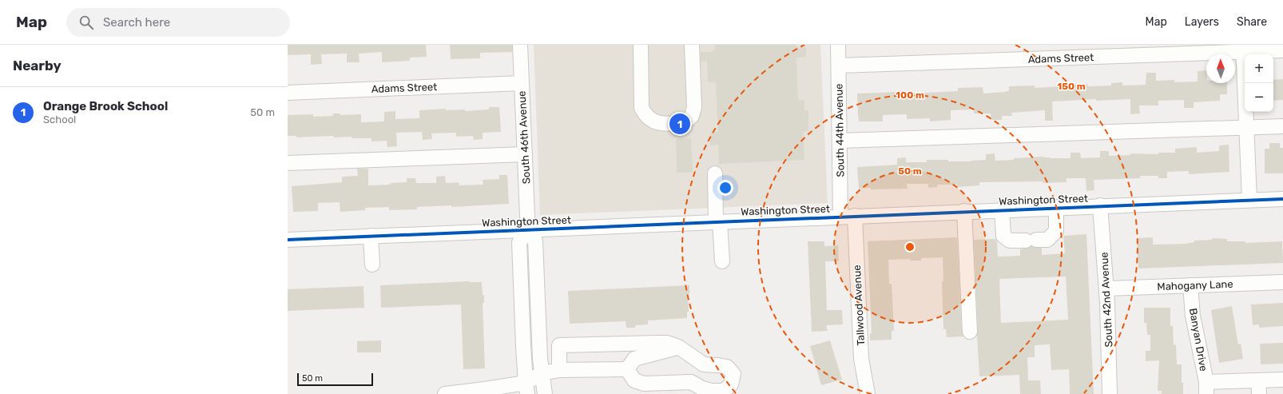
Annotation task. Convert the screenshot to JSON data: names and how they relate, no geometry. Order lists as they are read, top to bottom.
{
  "streets": {
    "street": [
      "Adams Street",
      "South 44th Avenue",
      "South 46th Avenue",
      "Washington Street",
      "Mahogany Lane",
      "South 42nd Avenue",
      "Tallwood Avenue",
      "Banyan Drive"
    ]
  },
  "crossings": [
    ["Adams Street", "South 44th Avenue"],
    ["Adams Street", "South 46th Avenue"],
    ["South 44th Avenue", "Washington Street"],
    ["South 46th Avenue", "Washington Street"],
    ["Washington Street", "South 42nd Avenue"],
    ["Washington Street", "Tallwood Avenue"],
    ["Mahogany Lane", "South 42nd Avenue"],
    ["Mahogany Lane", "Banyan Drive"]
  ],
  "scale_bar": "50 m",
  "north": "top",
  "page": {
    "header": "Map",
    "search": "Search here",
    "nav": ["Map", "Layers", "Share"],
    "heading": "Nearby",
    "map_buttons": ["+", "−"],
    "list": [
      {
        "mark": "1",
        "name": "Orange Brook School",
        "note": "School",
        "value": "50 m"
      }
    ],
    "pins": "1",
    "scale": "50 m"
  },
  "rings": ["150 m", "100 m", "50 m"]
}
